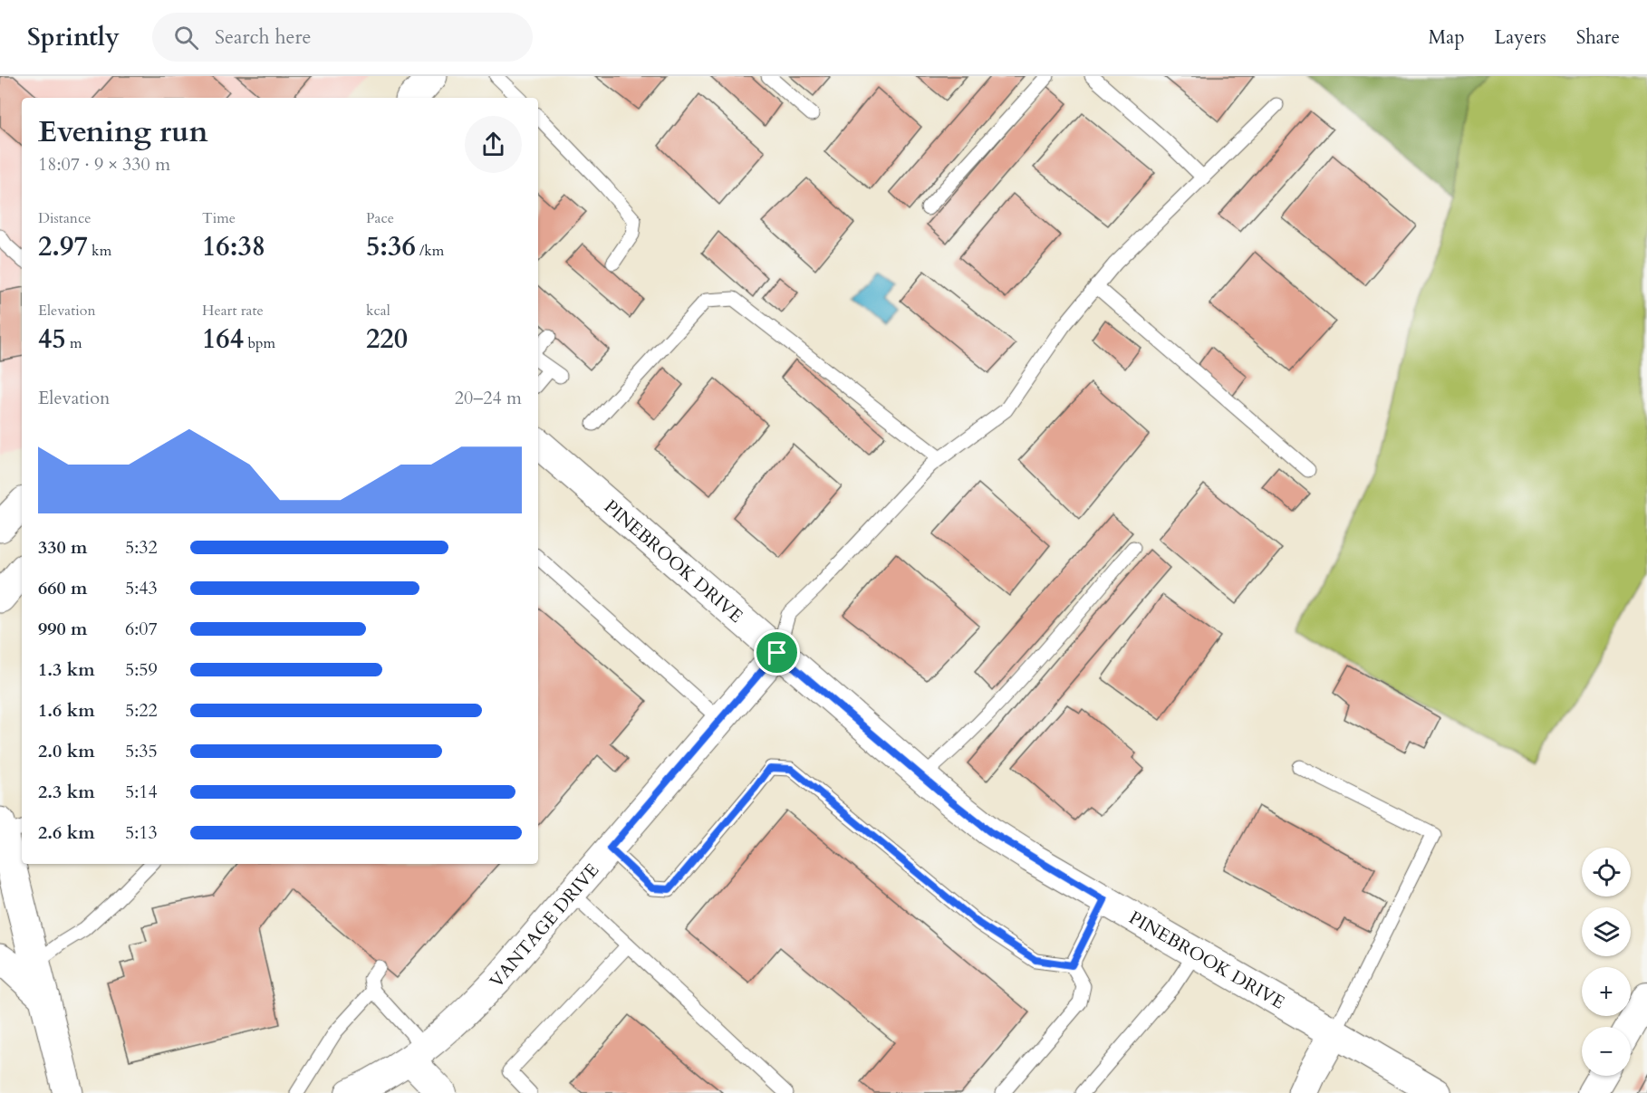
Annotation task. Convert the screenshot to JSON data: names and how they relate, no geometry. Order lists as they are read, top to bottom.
{
  "streets": {
    "street": ["PINEBROOK DRIVE", "VANTAGE DRIVE"]
  },
  "crossings": [
    ["PINEBROOK DRIVE", "VANTAGE DRIVE"]
  ],
  "page": {
    "header": "Sprintly",
    "search": "Search here",
    "nav": ["Map", "Layers", "Share"],
    "heading": ["Evening run", "18:07 · 9 × 330 m"],
    "stats": [
      ["Distance", "2.97 km"],
      ["Time", "16:38"],
      ["Pace", "5:36 /km"],
      ["Elevation", "45 m"],
      ["Heart rate", "164 bpm"],
      ["kcal", "220"]
    ],
    "chart": ["Elevation", "20–24 m"],
    "list": [
      {
        "name": "330 m",
        "note": "5:32"
      },
      {
        "name": "660 m",
        "note": "5:43"
      },
      {
        "name": "990 m",
        "note": "6:07"
      },
      {
        "name": "1.3 km",
        "note": "5:59"
      },
      {
        "name": "1.6 km",
        "note": "5:22"
      },
      {
        "name": "2.0 km",
        "note": "5:35"
      },
      {
        "name": "2.3 km",
        "note": "5:14"
      },
      {
        "name": "2.6 km",
        "note": "5:13"
      }
    ],
    "map_buttons": ["+", "−"]
  }
}
